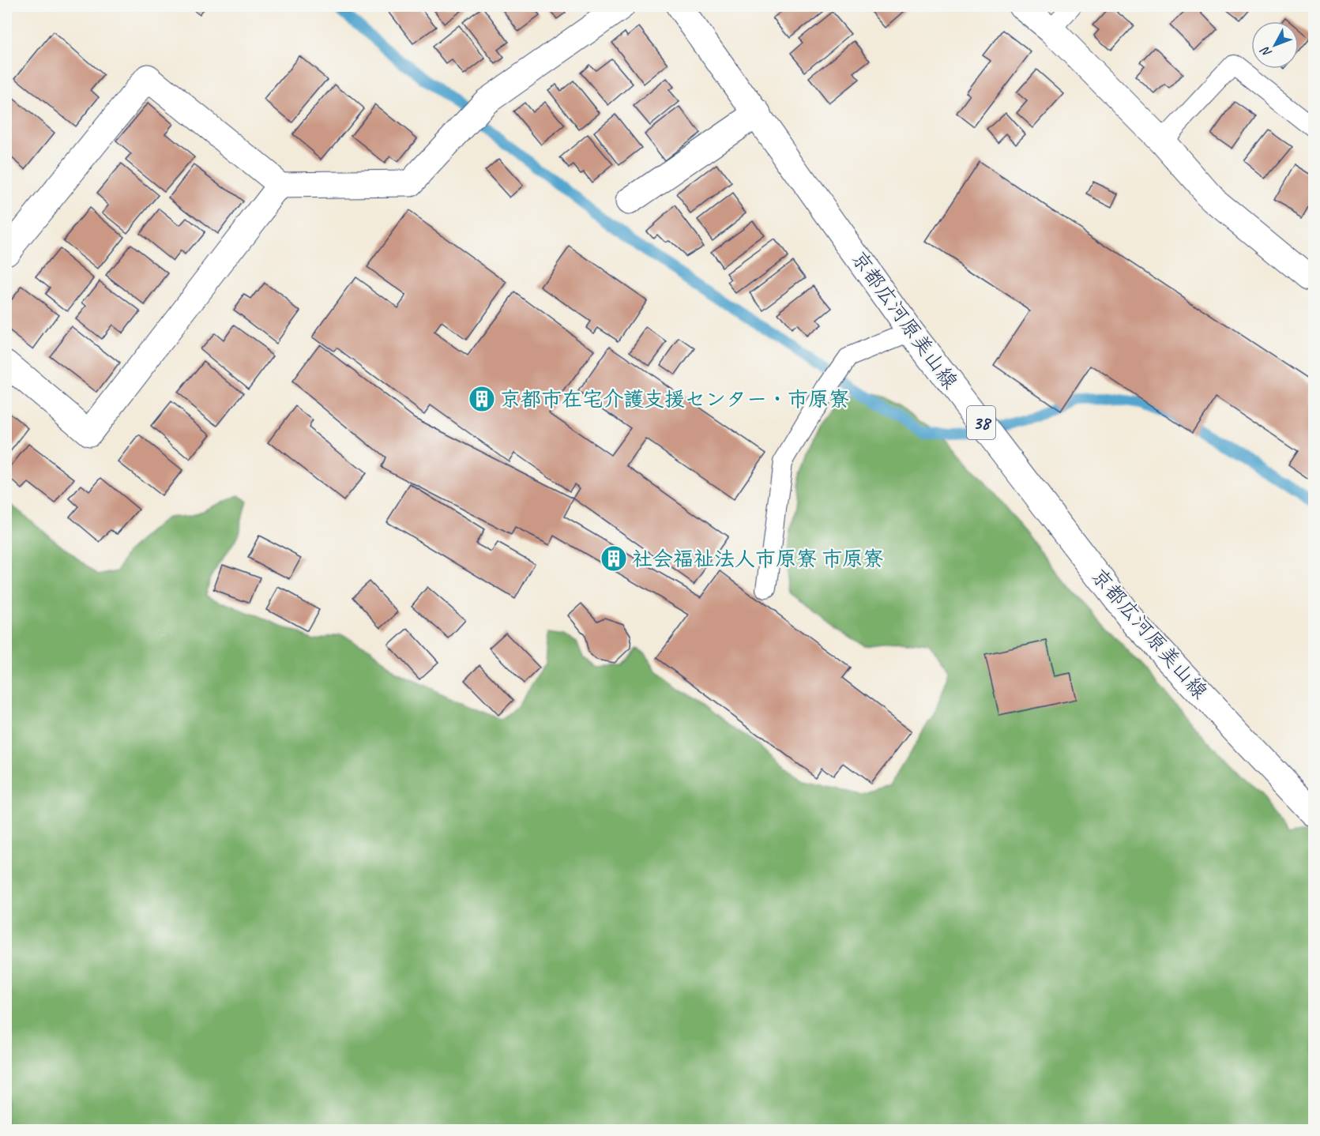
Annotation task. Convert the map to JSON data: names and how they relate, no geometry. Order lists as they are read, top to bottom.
{
  "streets": {
    "street": ["京都広河原美山線", "38"]
  },
  "places": {
    "building": ["京都市在宅介護支援センター・市原寮", "社会福祉法人市原寮 市原寮"]
  },
  "north": "bottom left"
}
